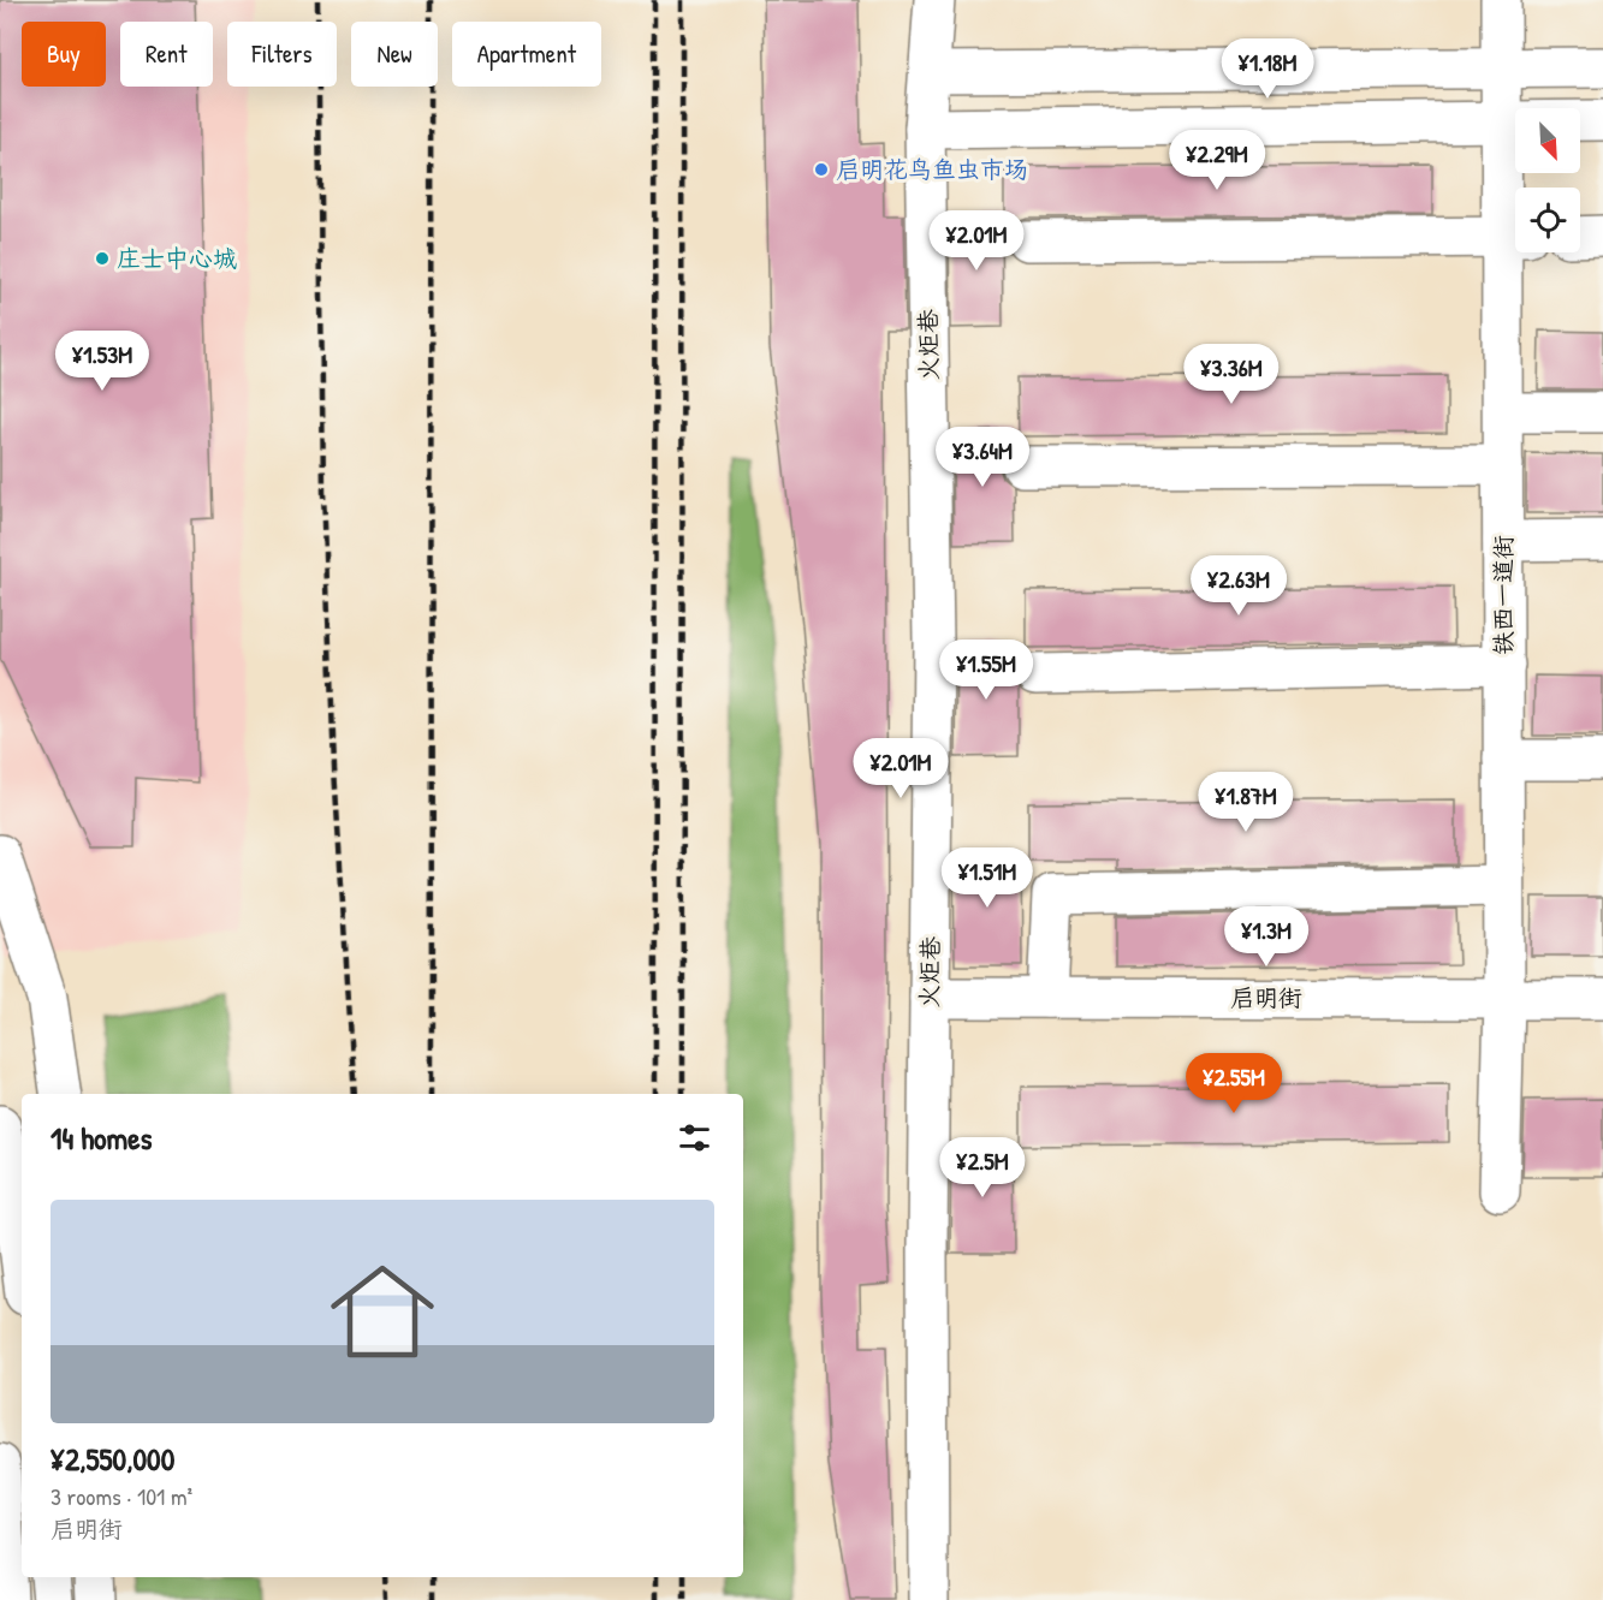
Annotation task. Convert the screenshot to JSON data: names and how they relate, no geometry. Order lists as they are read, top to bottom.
{
  "streets": {
    "main road": ["火炬巷", "铁西一道街", "启明街"]
  },
  "crossings": [
    ["火炬巷", "启明街"],
    ["铁西一道街", "启明街"]
  ],
  "places": ["启明花鸟鱼虫市场", "庄士中心城"],
  "north": "bottom right",
  "page": {
    "chip": [
      "Buy",
      "Rent",
      "Filters",
      "New",
      "Apartment"
    ],
    "price": [
      "¥1.18M",
      "¥2.29M",
      "¥2.01M",
      "¥1.53M",
      "¥3.36M",
      "¥3.64M",
      "¥2.63M",
      "¥1.55M",
      "¥2.01M",
      "¥1.87M",
      "¥1.51M",
      "¥1.3M",
      "¥2.55M",
      "¥2.5M"
    ],
    "heading": "14 homes",
    "list": [
      {
        "name": "¥2,550,000",
        "note": "3 rooms · 101 m² · 启明街"
      }
    ]
  }
}
